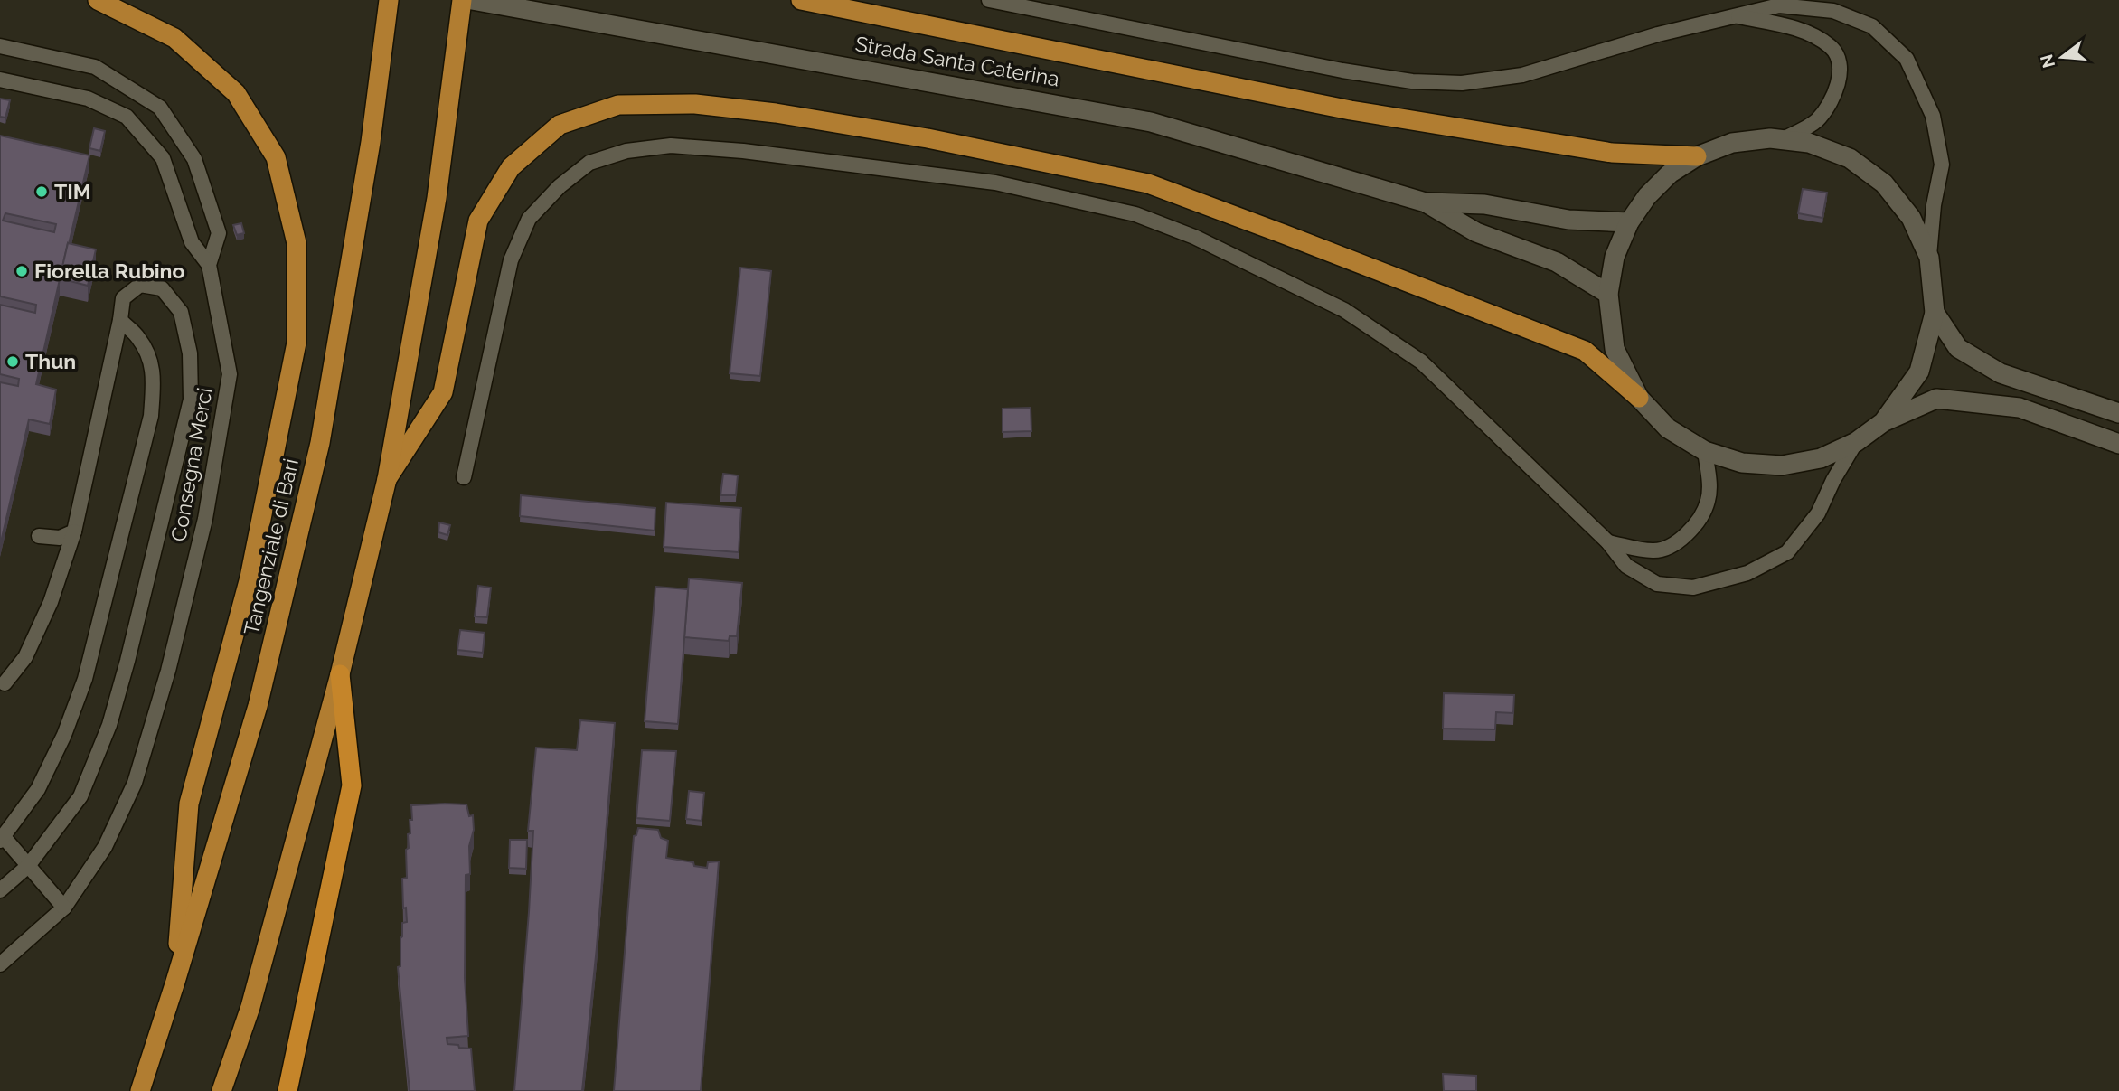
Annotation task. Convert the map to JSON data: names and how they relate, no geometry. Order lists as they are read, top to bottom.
{
  "streets": {
    "highway": ["Tangenziale di Bari"],
    "street": ["Strada Santa Caterina"],
    "lane": ["Consegna Merci"]
  },
  "places": ["TIM", "Fiorella Rubino", "Thun"],
  "north": "left"
}
